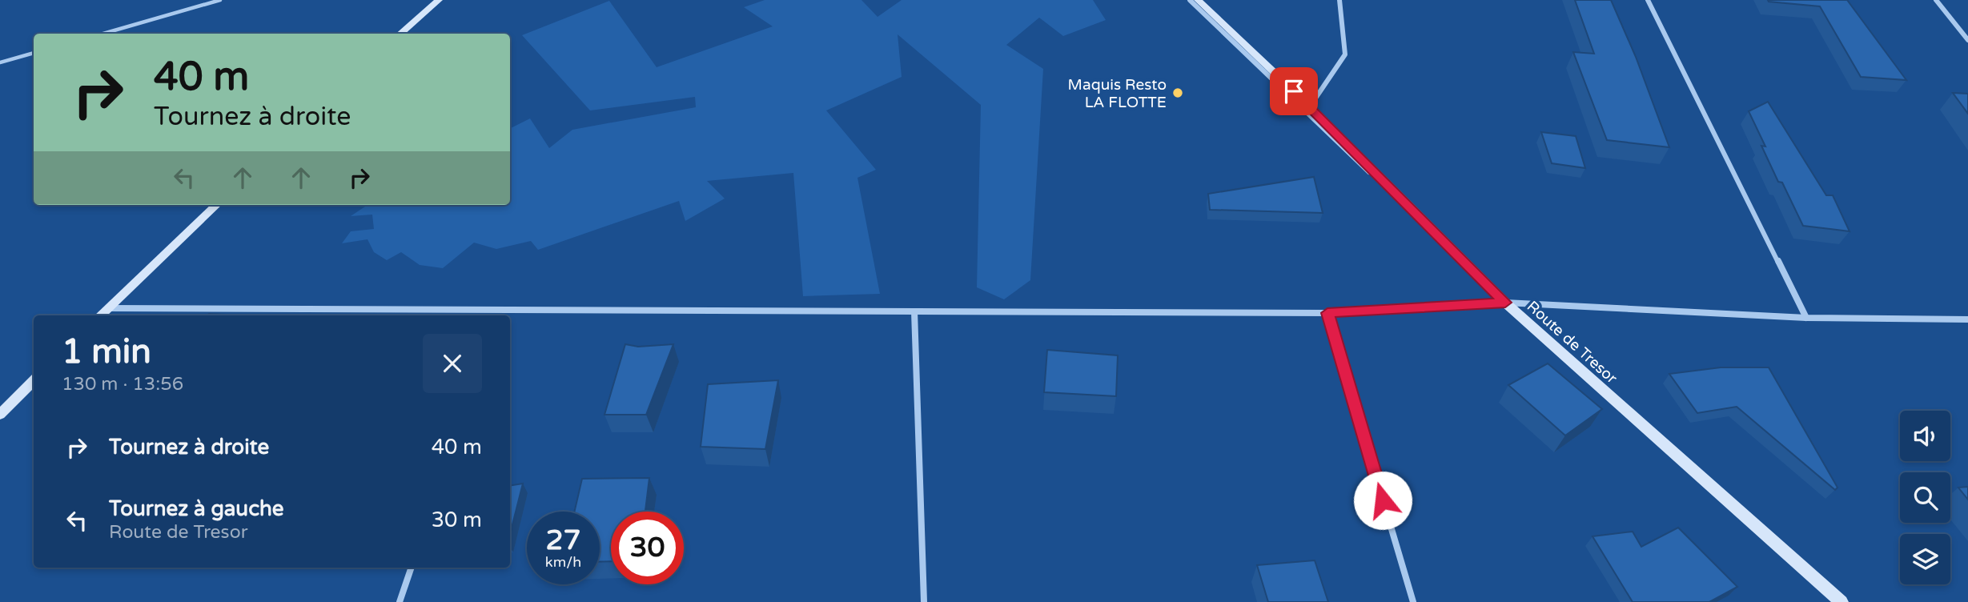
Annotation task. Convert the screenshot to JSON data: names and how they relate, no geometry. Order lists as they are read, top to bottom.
{
  "streets": {
    "street": ["Route de Tresor"]
  },
  "places": ["Maquis Resto LA FLOTTE"],
  "page": {
    "turn": ["40 m", "Tournez à droite"],
    "heading": ["1 min", "130 m · 13:56"],
    "list": [
      {
        "name": "Tournez à droite",
        "value": "40 m"
      },
      {
        "name": "Tournez à gauche",
        "note": "Route de Tresor",
        "value": "30 m"
      }
    ],
    "speed": "27 km/h",
    "limit": "30"
  }
}
